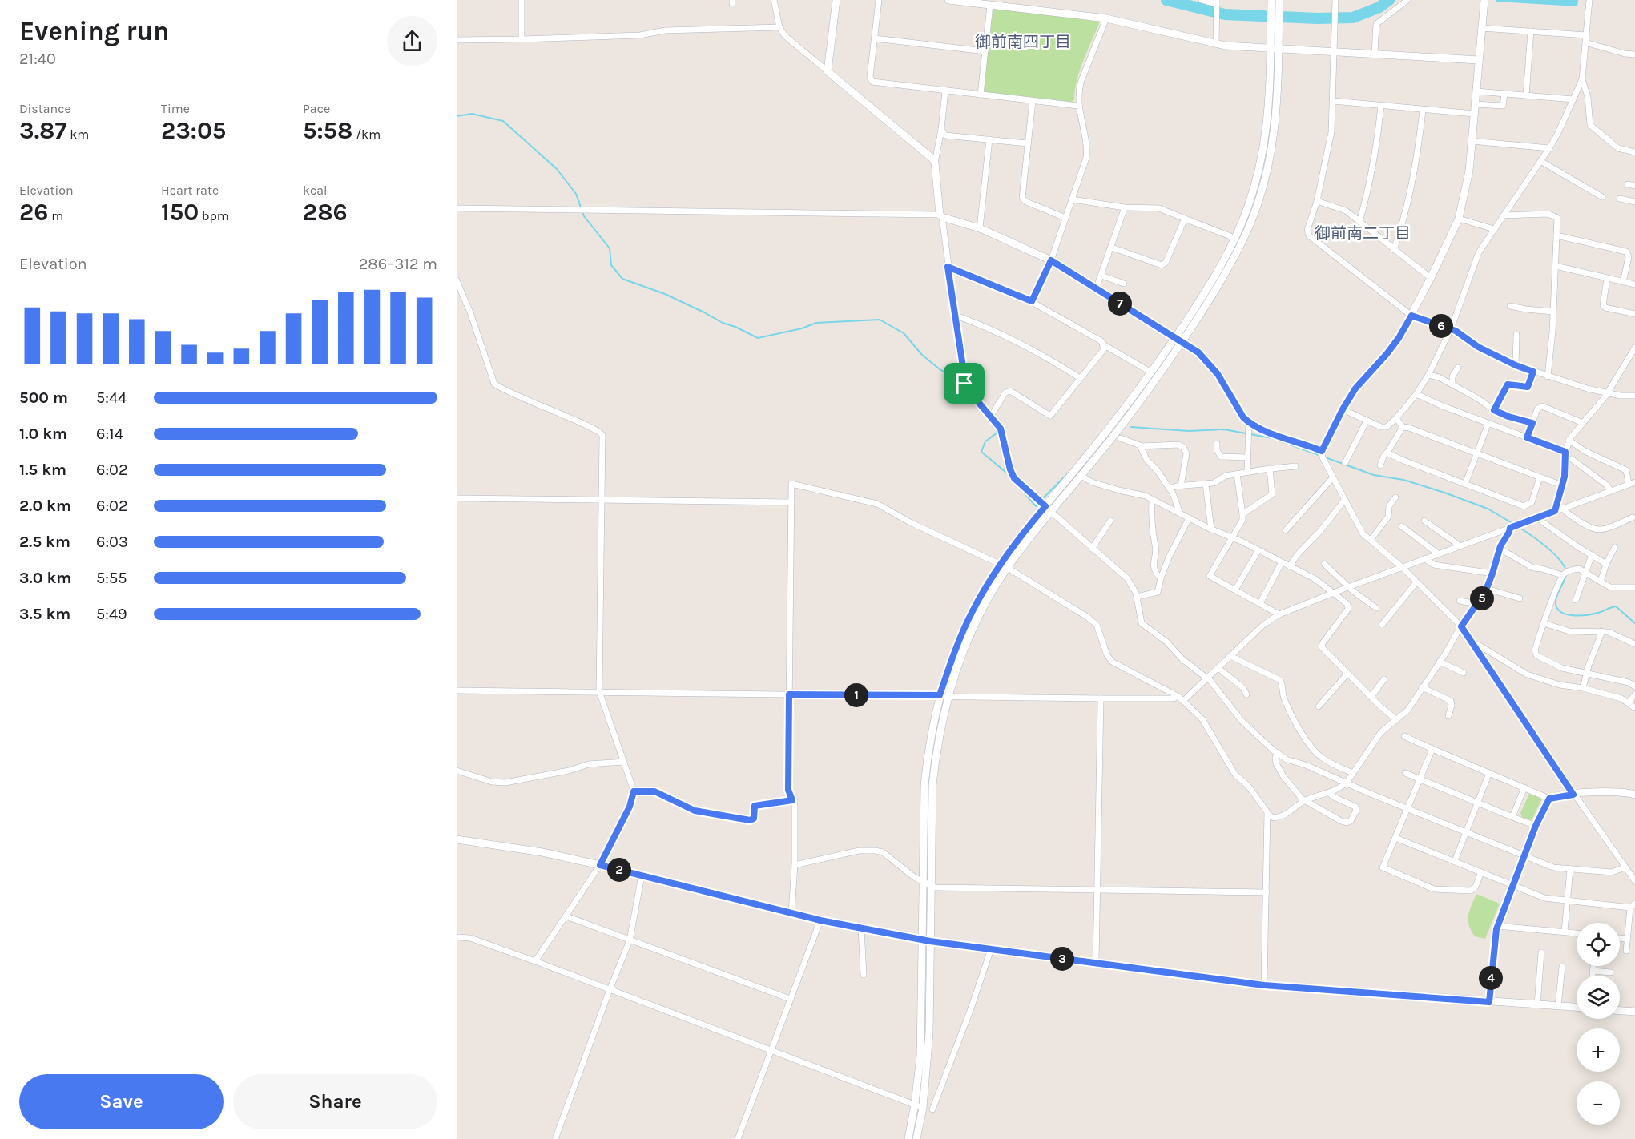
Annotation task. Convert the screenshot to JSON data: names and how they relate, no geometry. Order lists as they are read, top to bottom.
{
  "districts": ["御前南四丁目", "御前南二丁目"],
  "page": {
    "heading": ["Evening run", "21:40"],
    "stats": [
      ["Distance", "3.87 km"],
      ["Time", "23:05"],
      ["Pace", "5:58 /km"],
      ["Elevation", "26 m"],
      ["Heart rate", "150 bpm"],
      ["kcal", "286"]
    ],
    "chart": ["Elevation", "286–312 m"],
    "pins": [
      "7",
      "6",
      "5",
      "1",
      "2",
      "3",
      "4"
    ],
    "list": [
      {
        "name": "500 m",
        "note": "5:44"
      },
      {
        "name": "1.0 km",
        "note": "6:14"
      },
      {
        "name": "1.5 km",
        "note": "6:02"
      },
      {
        "name": "2.0 km",
        "note": "6:02"
      },
      {
        "name": "2.5 km",
        "note": "6:03"
      },
      {
        "name": "3.0 km",
        "note": "5:55"
      },
      {
        "name": "3.5 km",
        "note": "5:49"
      }
    ],
    "map_buttons": ["+", "−"],
    "buttons": ["Save", "Share"]
  }
}
